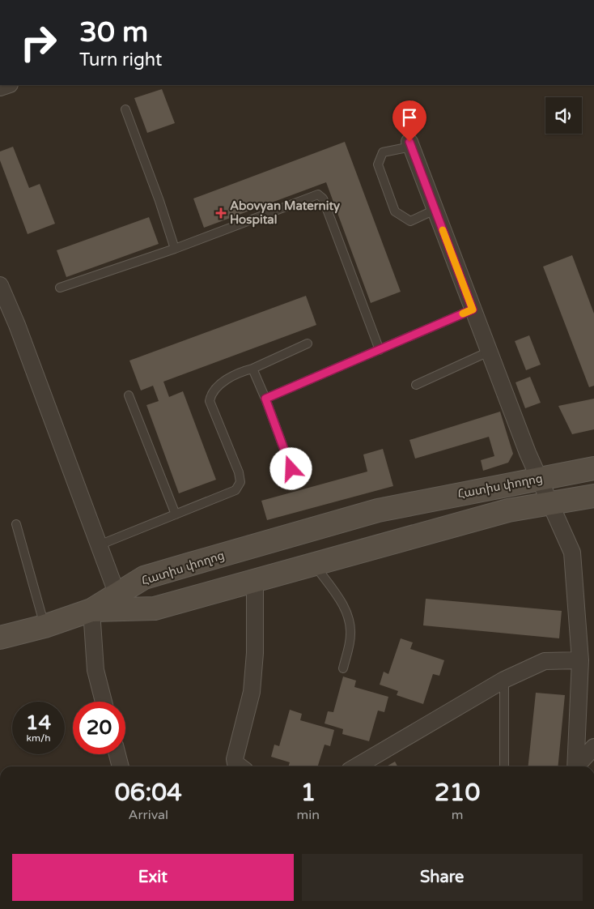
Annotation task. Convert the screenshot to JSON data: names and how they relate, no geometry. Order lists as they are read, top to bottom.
{
  "streets": {
    "main road": ["Հատիս փողոց"]
  },
  "places": {
    "health": ["Abovyan Maternity Hospital"]
  },
  "page": {
    "turn": ["30 m", "Turn right"],
    "speed": "14 km/h",
    "limit": "20",
    "eta": [
      "06:04",
      "Arrival",
      "1",
      "min",
      "210",
      "m"
    ],
    "buttons": ["Exit", "Share"]
  }
}
